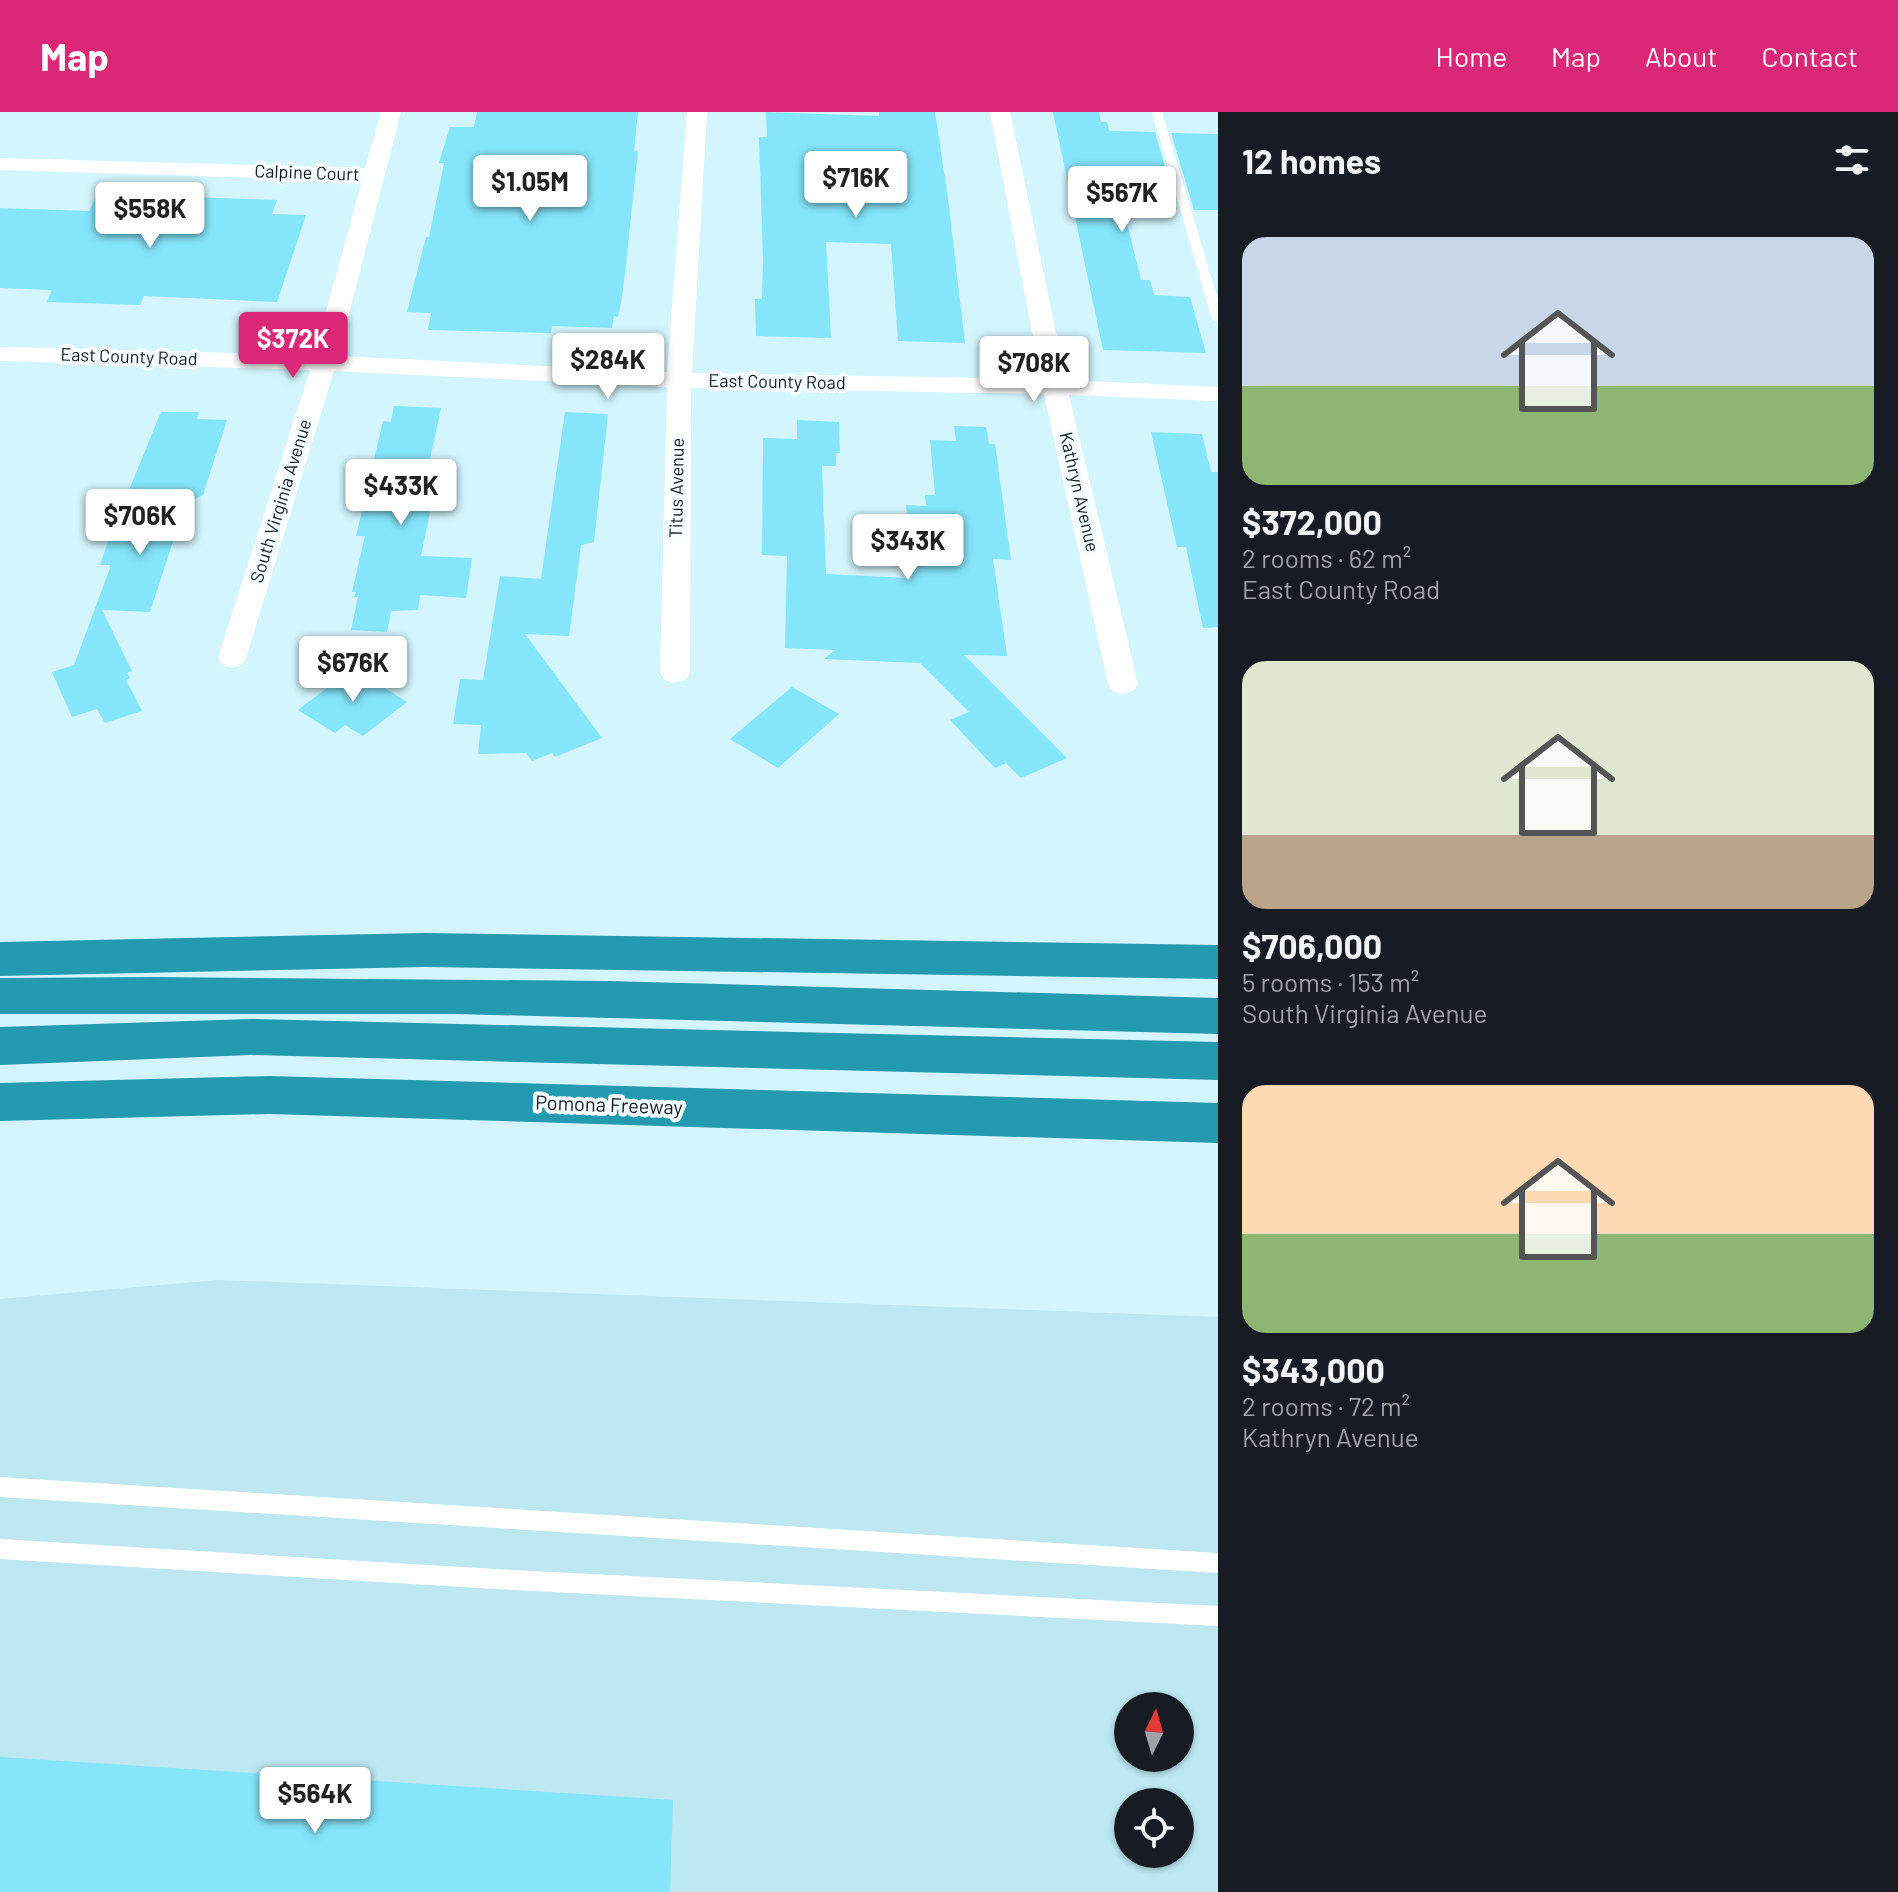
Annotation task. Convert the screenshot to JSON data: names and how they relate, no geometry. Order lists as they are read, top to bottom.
{
  "streets": {
    "highway": ["Pomona Freeway"],
    "street": [
      "Calpine Court",
      "East County Road",
      "Titus Avenue",
      "Kathryn Avenue",
      "South Virginia Avenue"
    ]
  },
  "crossings": [
    ["Calpine Court", "South Virginia Avenue"],
    ["East County Road", "Titus Avenue"],
    ["East County Road", "Kathryn Avenue"],
    ["East County Road", "South Virginia Avenue"]
  ],
  "north": "top",
  "page": {
    "header": "Map",
    "nav": [
      "Home",
      "Map",
      "About",
      "Contact"
    ],
    "heading": "12 homes",
    "price": [
      "$716K",
      "$1.05M",
      "$567K",
      "$558K",
      "$372K",
      "$284K",
      "$708K",
      "$433K",
      "$706K",
      "$343K",
      "$676K",
      "$564K"
    ],
    "list": [
      {
        "name": "$372,000",
        "note": "2 rooms · 62 m² · East County Road"
      },
      {
        "name": "$706,000",
        "note": "5 rooms · 153 m² · South Virginia Avenue"
      },
      {
        "name": "$343,000",
        "note": "2 rooms · 72 m² · Kathryn Avenue"
      }
    ]
  }
}
